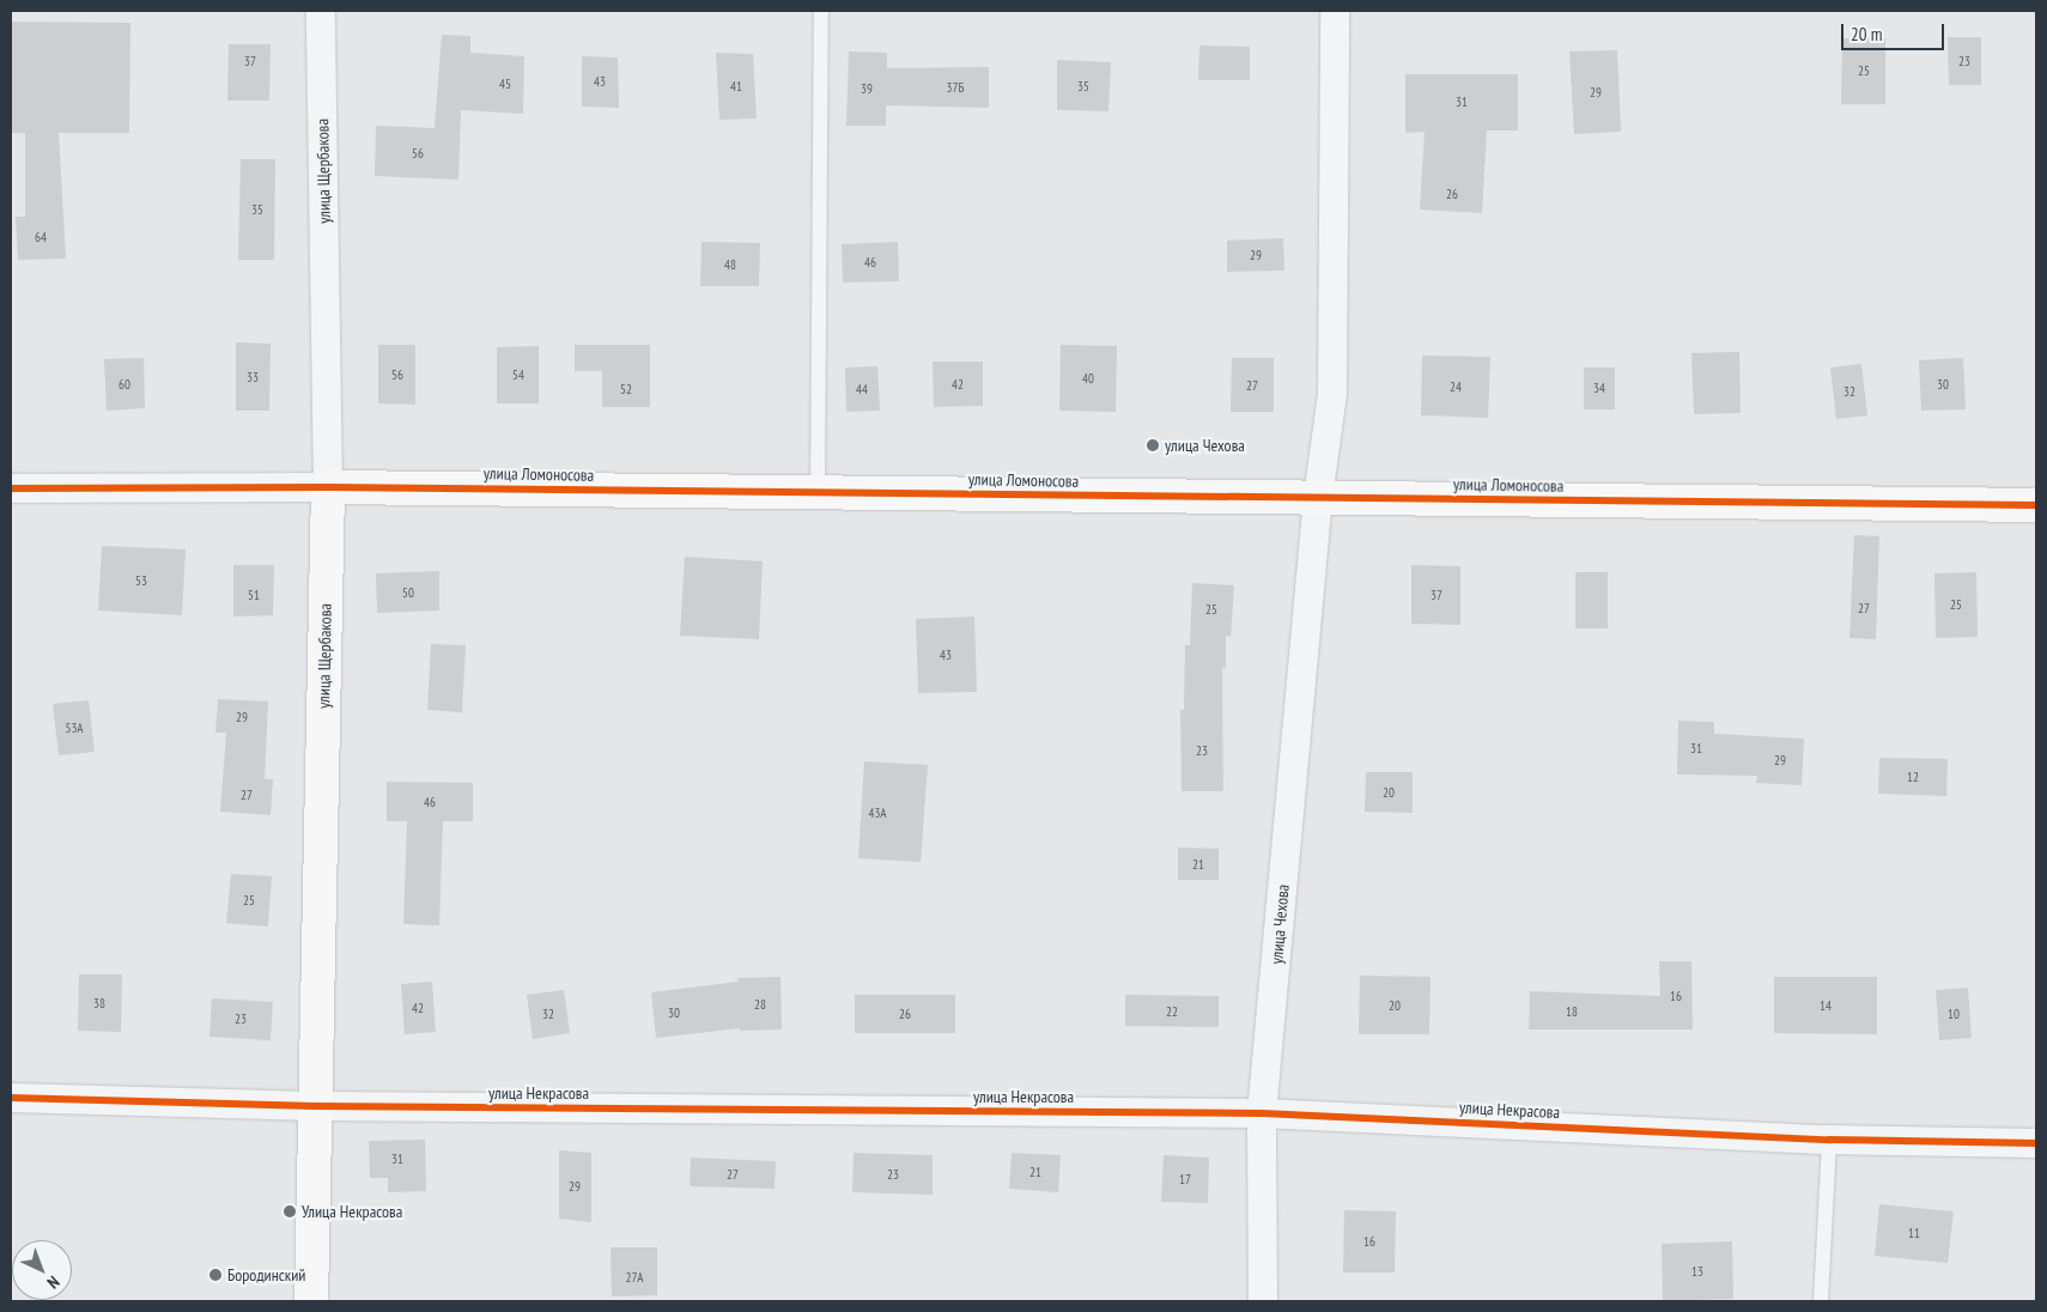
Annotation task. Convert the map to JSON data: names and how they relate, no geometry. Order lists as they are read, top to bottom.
{
  "streets": {
    "street": [
      "улица Щербакова",
      "улица Ломоносова",
      "улица Чехова",
      "улица Некрасова"
    ]
  },
  "crossings": [
    ["улица Щербакова", "улица Ломоносова"],
    ["улица Щербакова", "улица Некрасова"],
    ["улица Ломоносова", "улица Чехова"],
    ["улица Чехова", "улица Некрасова"]
  ],
  "places": ["улица Чехова", "Улица Некрасова", "Бородинский"],
  "house_numbers": [
    "37",
    "23",
    "25",
    "43",
    "45",
    "41",
    "35",
    "37Б",
    "39",
    "29",
    "31",
    "56",
    "26",
    "35",
    "64",
    "29",
    "46",
    "48",
    "56",
    "54",
    "33",
    "40",
    "60",
    "42",
    "30",
    "27",
    "24",
    "34",
    "52",
    "44",
    "32",
    "53",
    "50",
    "51",
    "37",
    "25",
    "27",
    "25",
    "43",
    "29",
    "53А",
    "31",
    "23",
    "29",
    "12",
    "20",
    "27",
    "46",
    "43А",
    "21",
    "25",
    "16",
    "38",
    "28",
    "20",
    "14",
    "42",
    "22",
    "18",
    "30",
    "32",
    "26",
    "10",
    "23",
    "31",
    "21",
    "27",
    "23",
    "17",
    "29",
    "11",
    "16",
    "13",
    "27А"
  ],
  "scale_bar": "20 m",
  "north": "bottom right"
}
